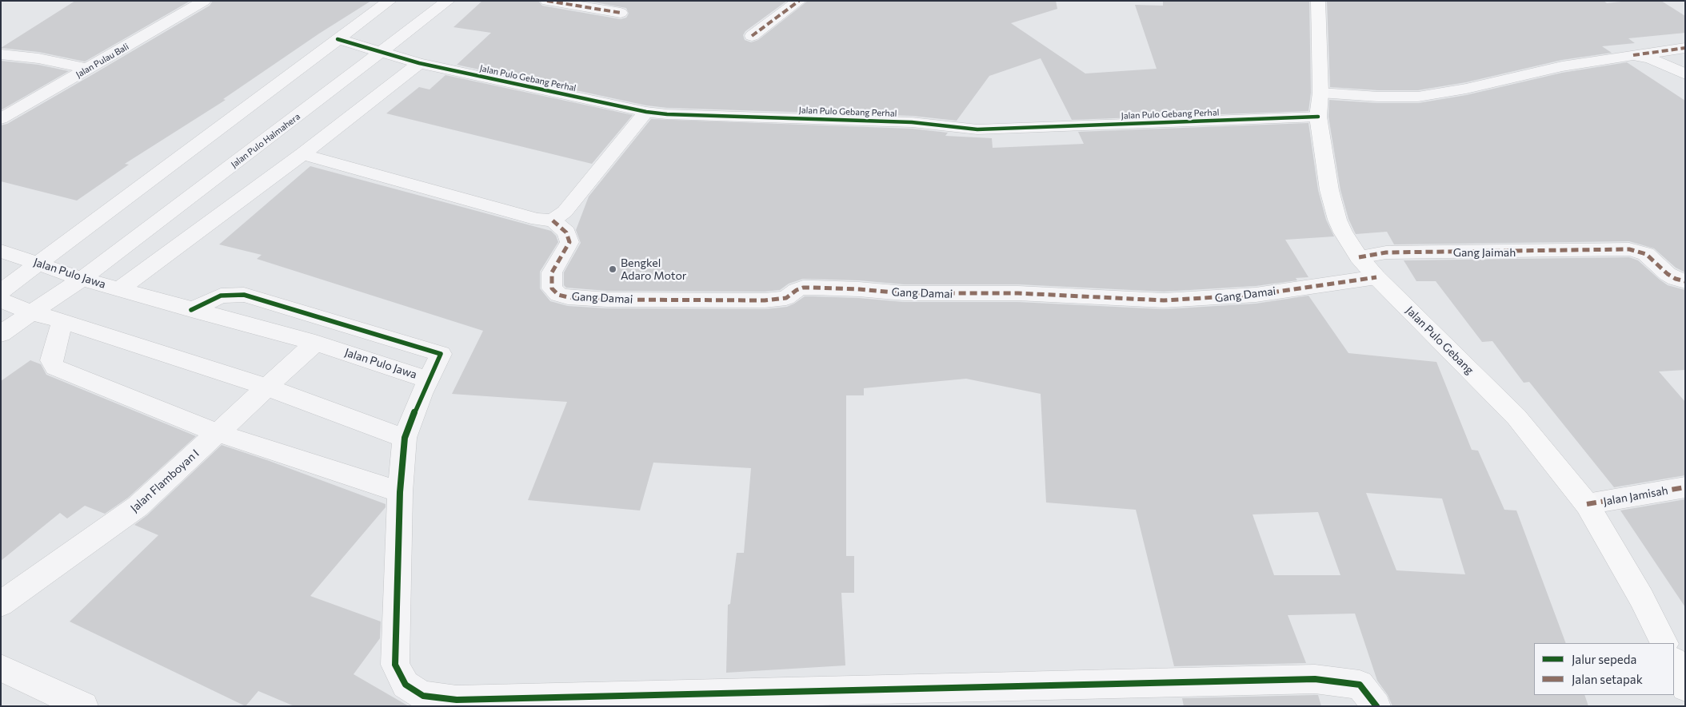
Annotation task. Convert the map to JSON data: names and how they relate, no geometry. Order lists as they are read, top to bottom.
{
  "streets": {
    "main road": ["Jalan Pulo Gebang"],
    "street": [
      "Jalan Pulau Bali",
      "Jalan Pulo Gebang Perhal",
      "Jalan Pulo Halmahera",
      "Gang Jaimah",
      "Jalan Pulo Jawa",
      "Gang Damai",
      "Jalan Flamboyan I",
      "Jalan Jamisah"
    ]
  },
  "crossings": [
    ["Jalan Pulo Gebang Perhal", "Jalan Pulo Halmahera"],
    ["Jalan Pulo Gebang Perhal", "Jalan Pulo Gebang"],
    ["Jalan Pulo Halmahera", "Jalan Pulo Jawa"],
    ["Gang Jaimah", "Jalan Pulo Gebang"],
    ["Jalan Pulo Jawa", "Jalan Flamboyan I"],
    ["Gang Damai", "Jalan Pulo Gebang"],
    ["Jalan Pulo Gebang", "Jalan Jamisah"]
  ],
  "places": ["Bengkel Adaro Motor"],
  "legend": ["Jalur sepeda", "Jalan setapak"]
}
